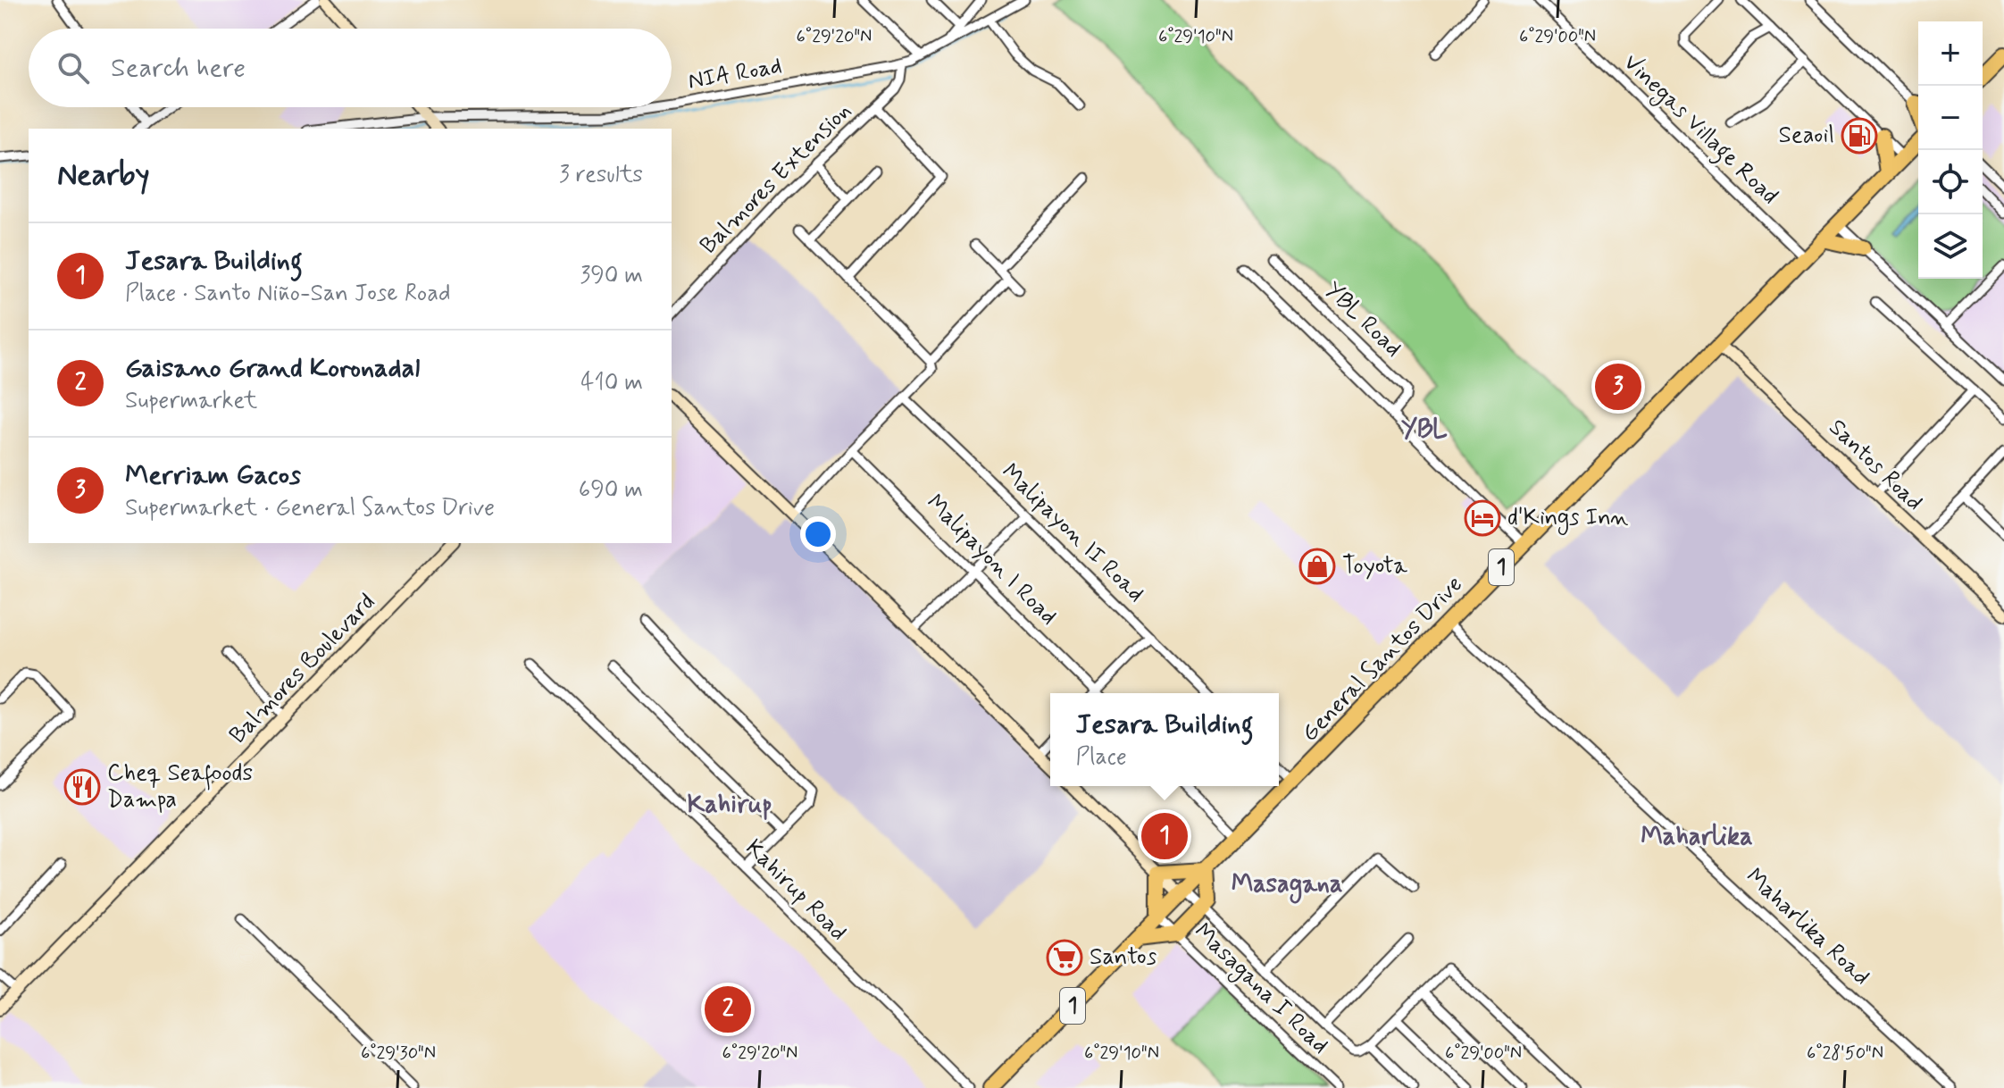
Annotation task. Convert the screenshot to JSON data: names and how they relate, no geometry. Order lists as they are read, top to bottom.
{
  "streets": {
    "highway": ["1", "General Santos Drive"],
    "main road": ["Santos Road", "Balmores Boulevard"],
    "street": [
      "NIA Road",
      "Vinegas Village Road",
      "Balmores Extension",
      "YBL Road",
      "Malipayon II Road",
      "Malipayon I Road",
      "Kahirup Road",
      "Maharlika Road",
      "Masagana I Road"
    ]
  },
  "crossings": [
    ["NIA Road", "Balmores Extension"],
    ["Vinegas Village Road", "General Santos Drive"],
    ["YBL Road", "General Santos Drive"],
    ["Santos Road", "General Santos Drive"],
    ["General Santos Drive", "Maharlika Road"],
    ["General Santos Drive", "Masagana I Road"]
  ],
  "districts": [
    "YBL",
    "Kahirup",
    "Maharlika",
    "Masagana"
  ],
  "places": {
    "fuel station": ["Seaoil"],
    "hotel": ["d'Kings Inn"],
    "shop": ["Toyota"],
    "restaurant": ["Cheq Seafoods Dampa"],
    "supermarket": ["Santos"]
  },
  "page": {
    "map_buttons": ["+", "−"],
    "search": "Search here",
    "heading": ["Nearby", "3 results"],
    "list": [
      {
        "mark": "1",
        "name": "Jesara Building",
        "note": "Place · Santo Niño-San Jose Road",
        "value": "390 m"
      },
      {
        "mark": "2",
        "name": "Gaisano Grand Koronadal",
        "note": "Supermarket",
        "value": "410 m"
      },
      {
        "mark": "3",
        "name": "Merriam Gacos",
        "note": "Supermarket · General Santos Drive",
        "value": "690 m"
      }
    ],
    "pins": ["3", "1", "2"],
    "popup": ["Jesara Building", "Place"]
  },
  "coordinates": [
    "6°29'20\"N",
    "6°29'10\"N",
    "6°29'00\"N",
    "6°29'30\"N",
    "6°28'50\"N"
  ]
}
